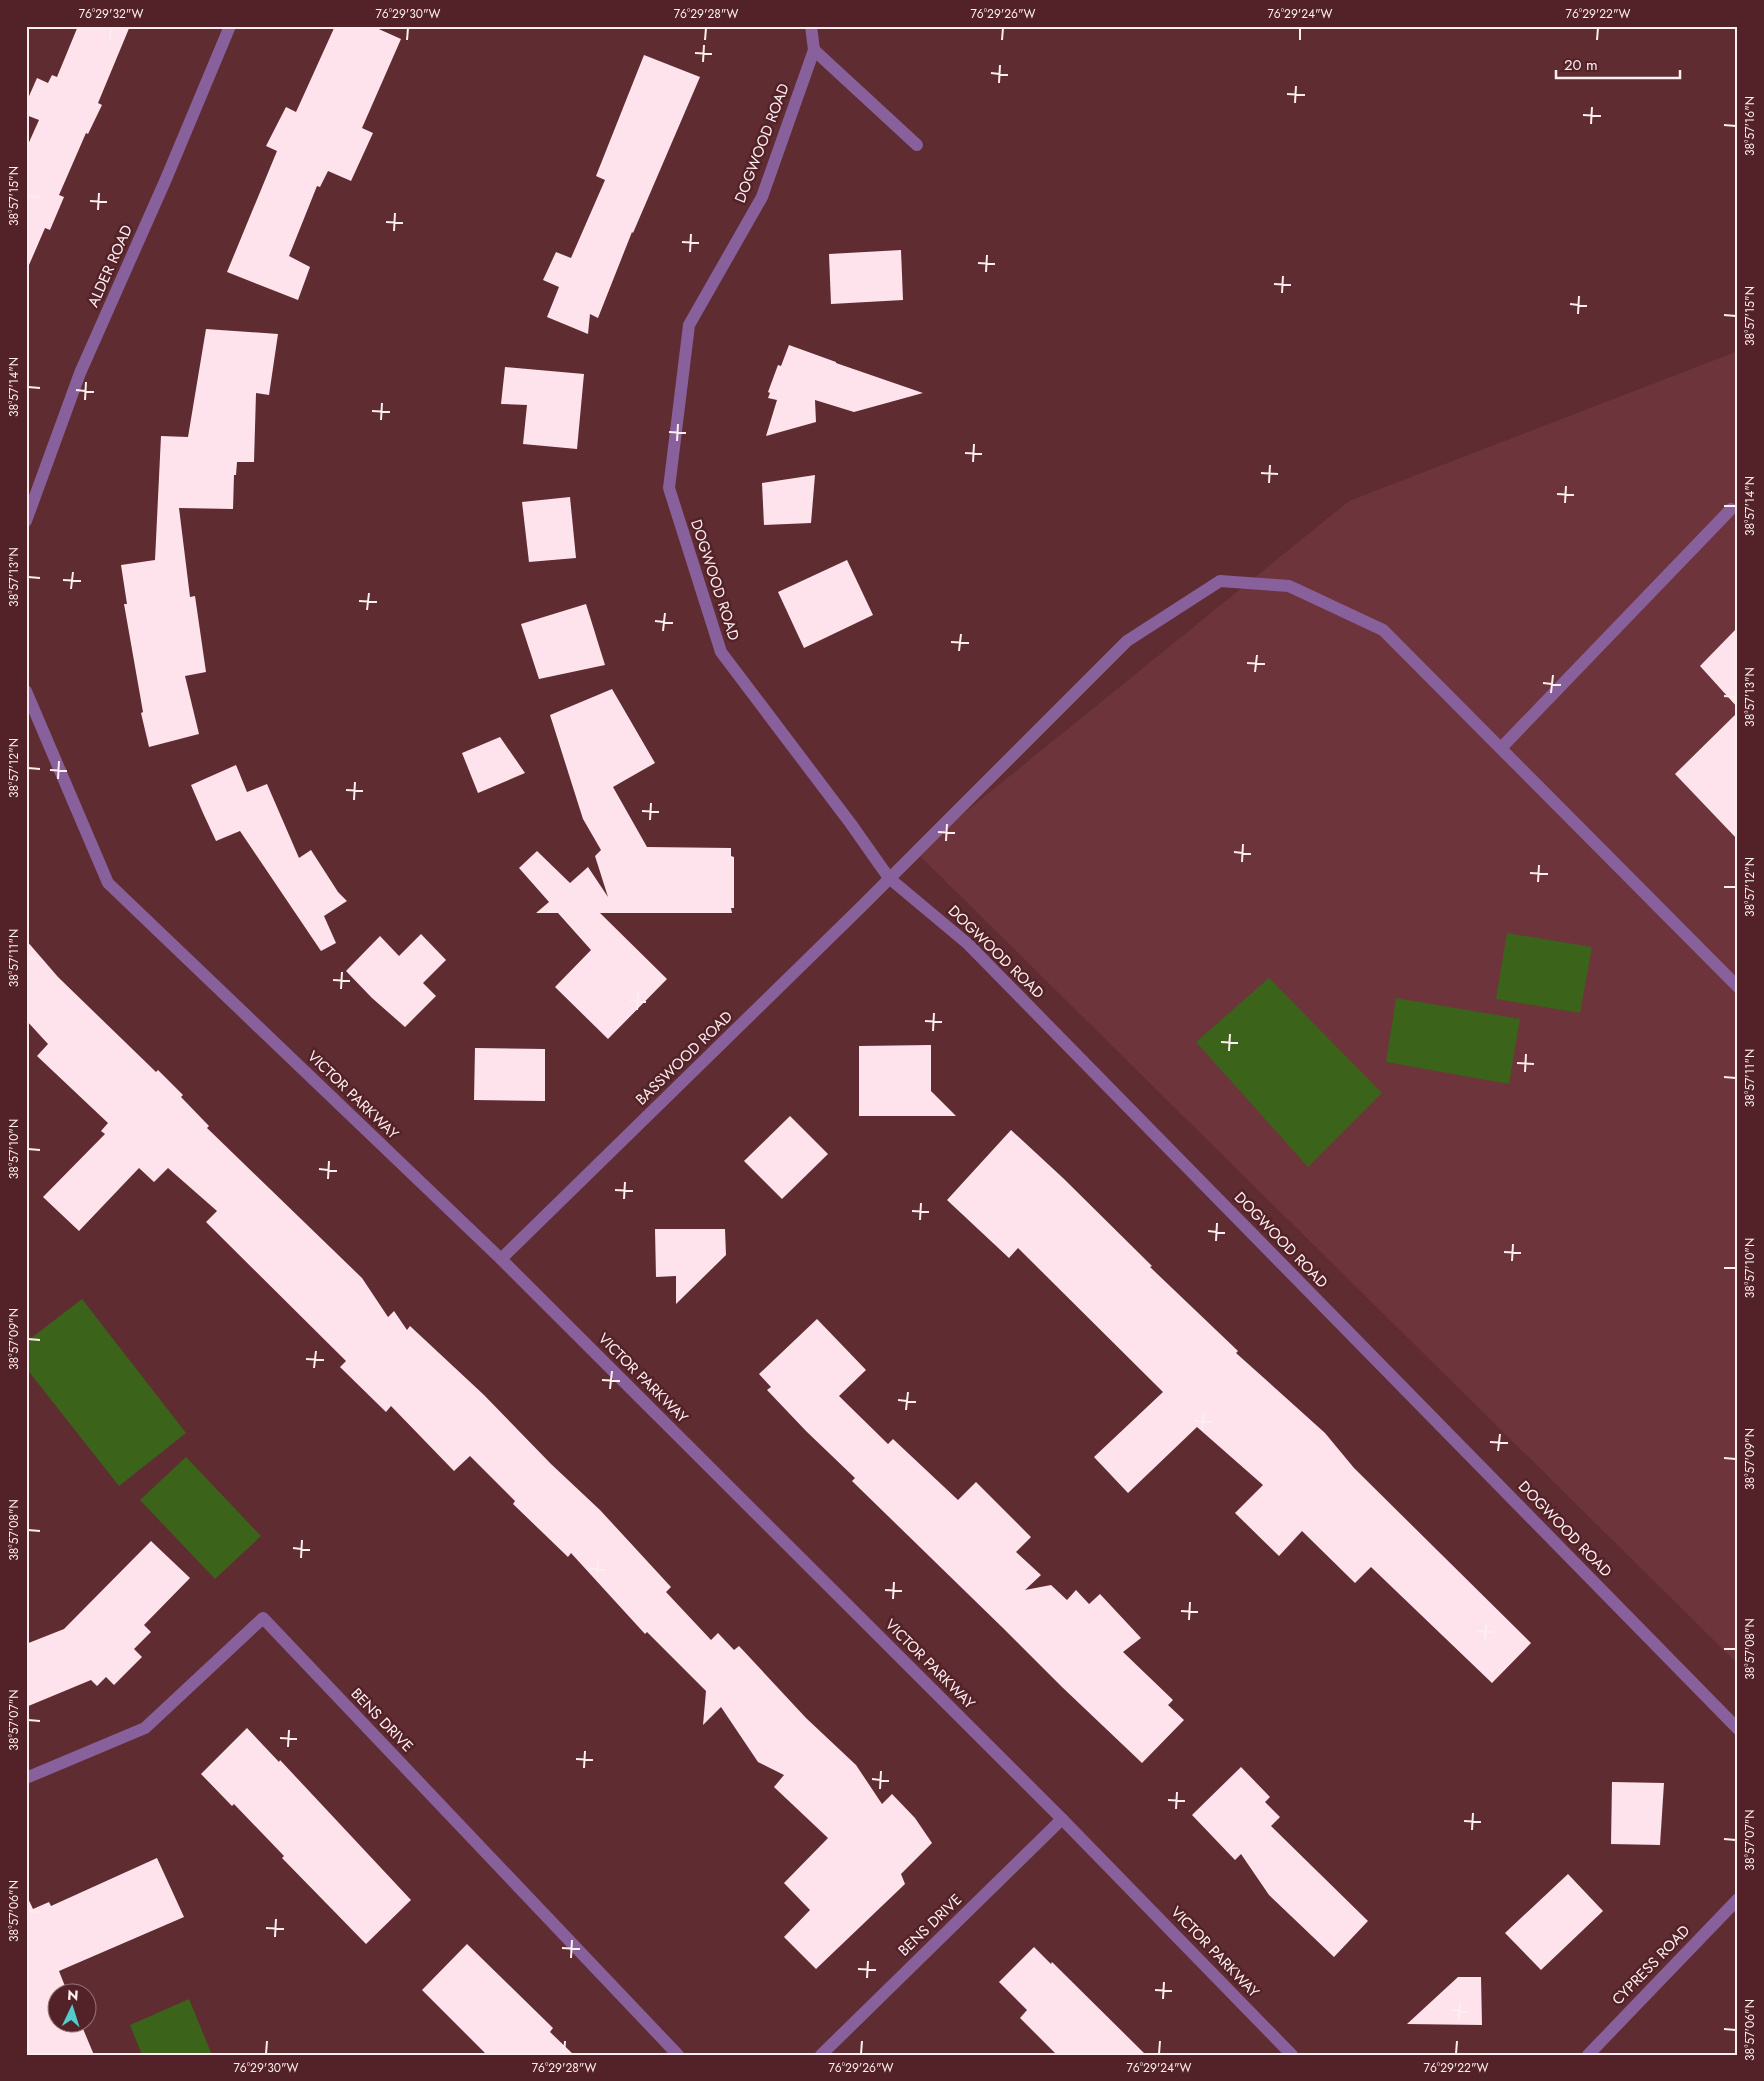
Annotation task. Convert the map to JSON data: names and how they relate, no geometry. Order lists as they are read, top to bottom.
{
  "streets": {
    "street": [
      "DOGWOOD ROAD",
      "ALDER ROAD",
      "BASSWOOD ROAD",
      "VICTOR PARKWAY",
      "BENS DRIVE",
      "CYPRESS ROAD"
    ]
  },
  "crossings": [
    ["DOGWOOD ROAD", "BASSWOOD ROAD"],
    ["BASSWOOD ROAD", "VICTOR PARKWAY"],
    ["VICTOR PARKWAY", "BENS DRIVE"]
  ],
  "scale_bar": "20 m",
  "north": "top",
  "coordinates": [
    "76°29'32\"W",
    "76°29'30\"W",
    "76°29'28\"W",
    "76°29'26\"W",
    "76°29'24\"W",
    "76°29'22\"W",
    "38°57'16\"N",
    "38°57'15\"N",
    "38°57'14\"N",
    "38°57'13\"N",
    "38°57'12\"N",
    "38°57'11\"N",
    "38°57'10\"N",
    "38°57'09\"N",
    "38°57'08\"N",
    "38°57'07\"N",
    "38°57'06\"N"
  ]
}
